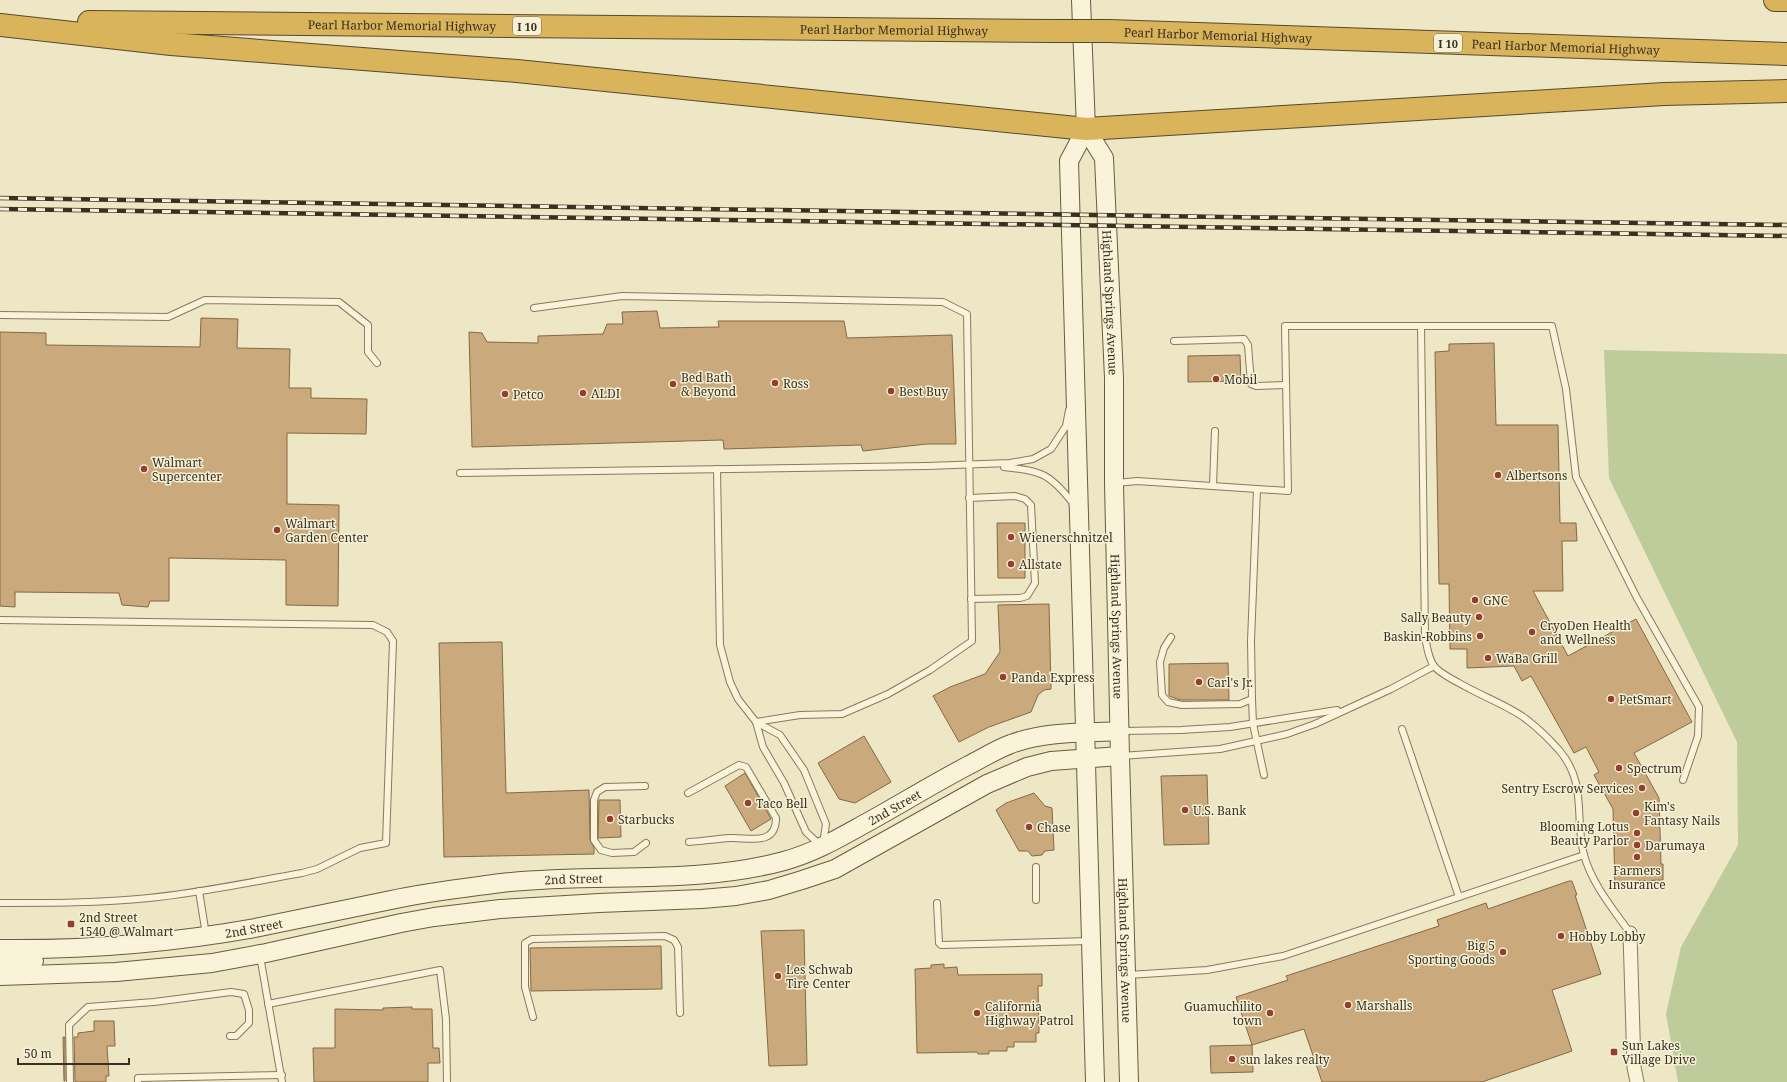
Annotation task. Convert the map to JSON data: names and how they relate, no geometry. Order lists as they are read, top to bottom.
{
  "streets": {
    "highway": ["Pearl Harbor Memorial Highway", "I 10"],
    "street": ["Highland Springs Avenue", "2nd Street"]
  },
  "crossings": [
    ["Highland Springs Avenue", "2nd Street"]
  ],
  "places": {
    "other": [
      "Mobil",
      "Ross",
      "Bed Bath & Beyond",
      "Best Buy",
      "ALDI",
      "Petco",
      "Walmart Supercenter",
      "Albertsons",
      "Walmart Garden Center",
      "Wienerschnitzel",
      "Allstate",
      "GNC",
      "Sally Beauty",
      "CryoDen Health and Wellness",
      "Baskin-Robbins",
      "WaBa Grill",
      "Panda Express",
      "Carl's Jr.",
      "PetSmart",
      "Spectrum",
      "Sentry Escrow Services",
      "Taco Bell",
      "U.S. Bank",
      "Kim's Fantasy Nails",
      "Starbucks",
      "Chase",
      "Blooming Lotus Beauty Parlor",
      "Darumaya",
      "Farmers Insurance",
      "Hobby Lobby",
      "Big 5 Sporting Goods",
      "Les Schwab Tire Center",
      "Marshalls",
      "California Highway Patrol",
      "Guamuchilito town",
      "sun lakes realty"
    ],
    "transit": ["2nd Street 1540 @ Walmart", "Sun Lakes Village Drive"]
  },
  "scale_bar": "50 m"
}
